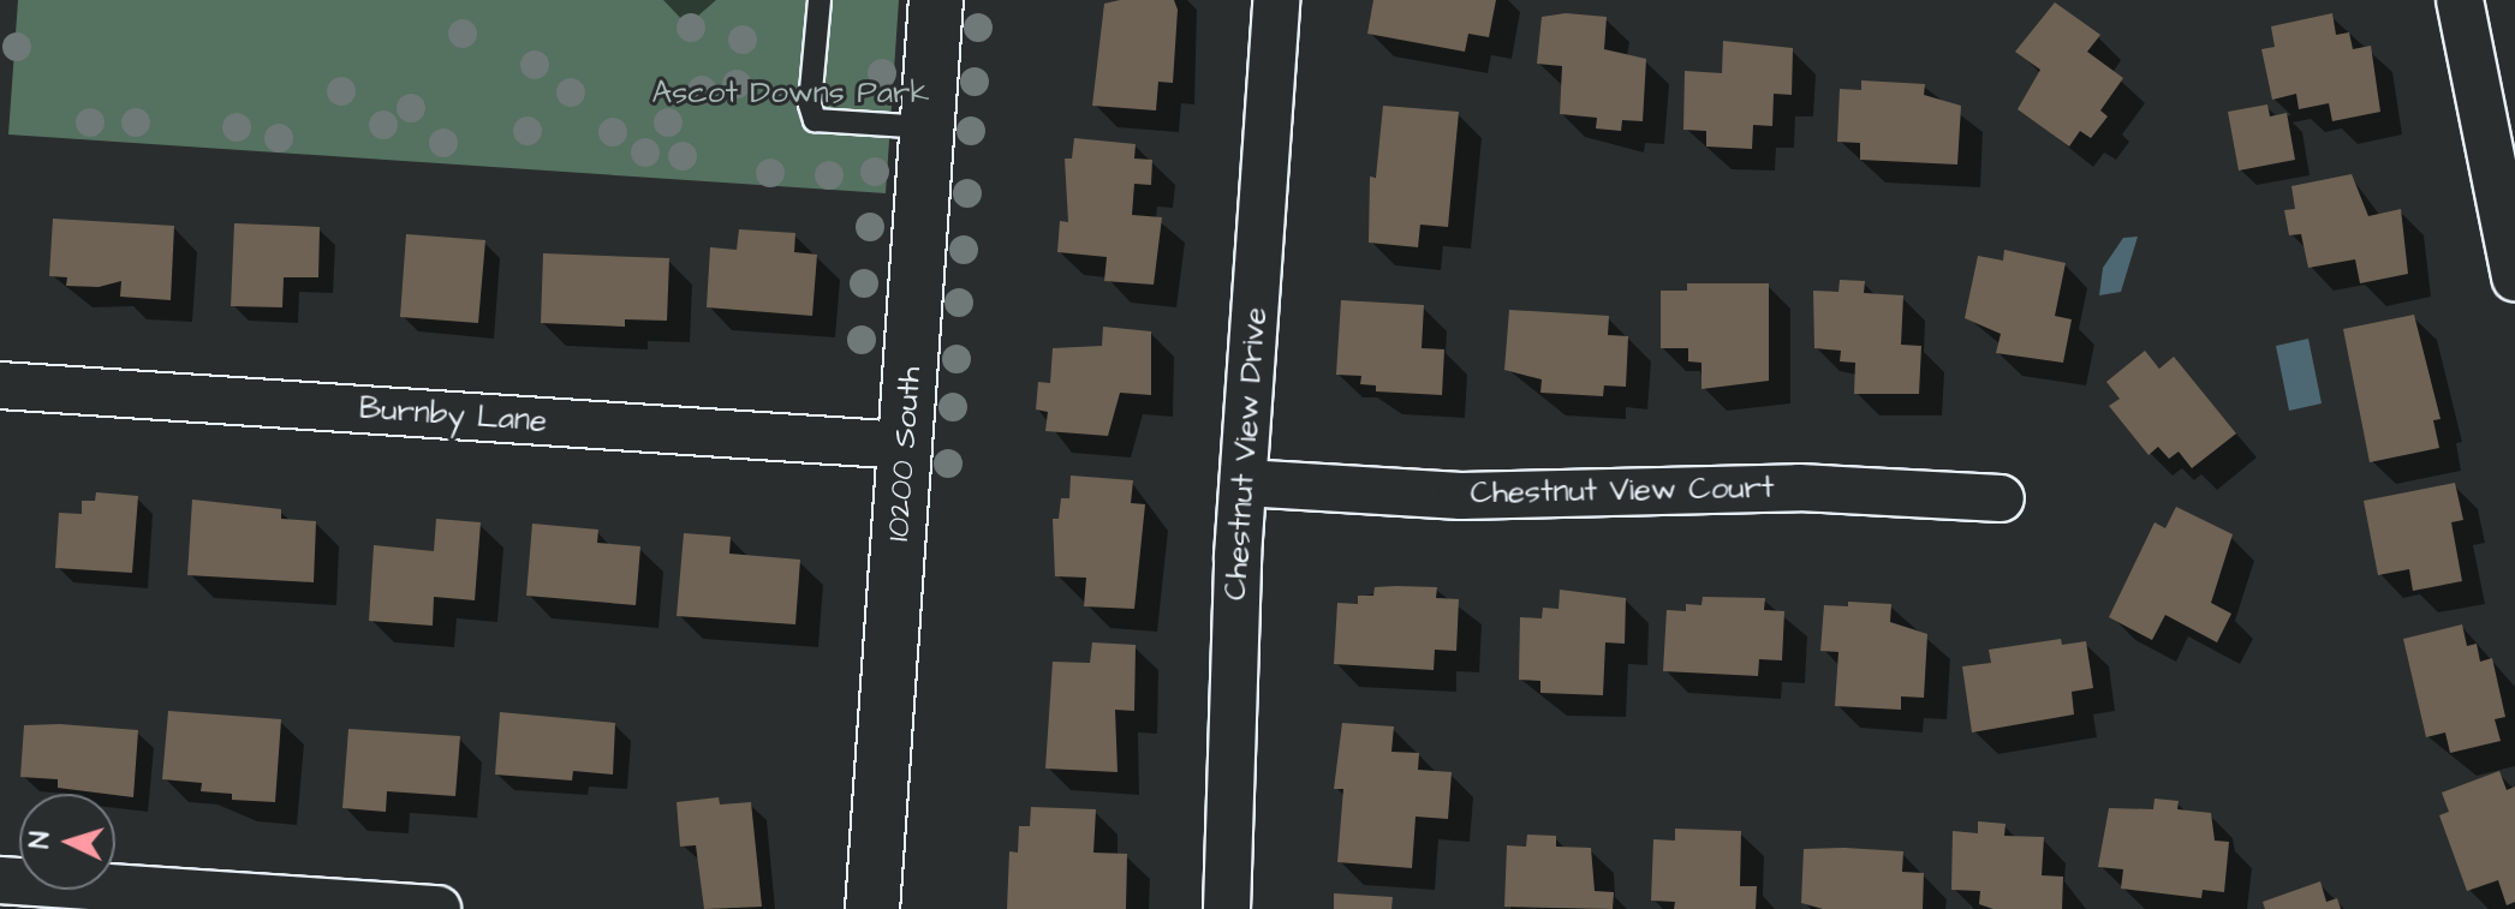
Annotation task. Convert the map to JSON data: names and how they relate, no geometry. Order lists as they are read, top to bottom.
{
  "streets": {
    "street": [
      "Burnby Lane",
      "10200 South",
      "Chestnut View Drive",
      "Chestnut View Court"
    ]
  },
  "crossings": [
    ["Burnby Lane", "10200 South"],
    ["Chestnut View Drive", "Chestnut View Court"]
  ],
  "parks": ["Ascot Downs Park"],
  "north": "left"
}
